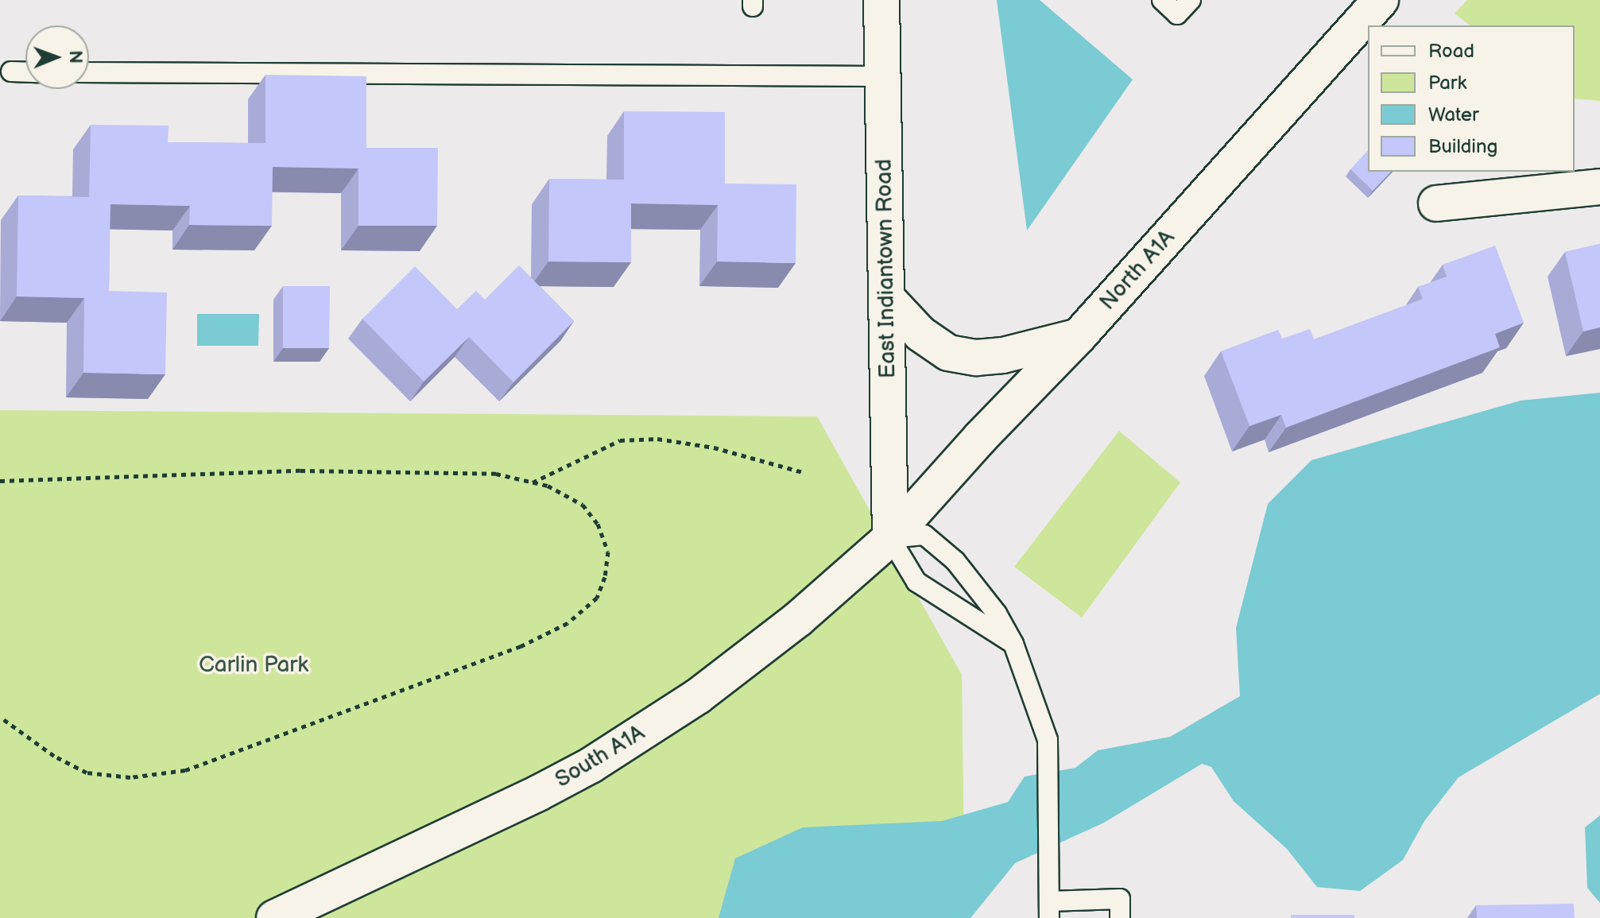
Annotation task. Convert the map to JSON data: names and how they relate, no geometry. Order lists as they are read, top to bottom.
{
  "streets": {
    "street": ["East Indiantown Road", "North A1A", "South A1A"]
  },
  "crossings": [
    ["East Indiantown Road", "North A1A"],
    ["East Indiantown Road", "South A1A"],
    ["North A1A", "South A1A"]
  ],
  "parks": ["Carlin Park"],
  "legend": [
    "Road",
    "Park",
    "Water",
    "Building"
  ],
  "north": "right"
}
